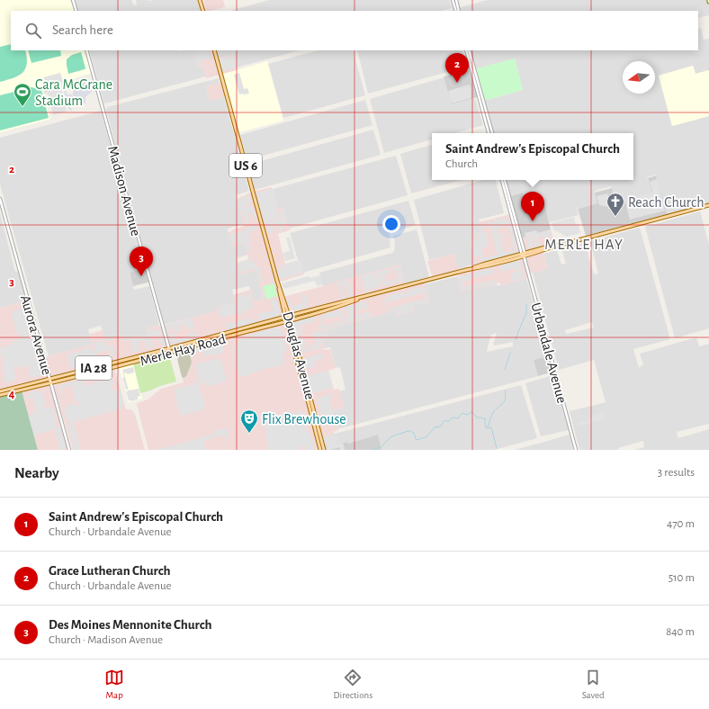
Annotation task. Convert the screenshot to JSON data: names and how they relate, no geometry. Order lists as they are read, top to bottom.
{
  "streets": {
    "main road": [
      "US 6",
      "Merle Hay Road",
      "Douglas Avenue",
      "IA 28"
    ],
    "street": ["Madison Avenue", "Aurora Avenue", "Urbandale Avenue"]
  },
  "crossings": [
    ["Madison Avenue", "Merle Hay Road"],
    ["Aurora Avenue", "Merle Hay Road"],
    ["Merle Hay Road", "Urbandale Avenue"],
    ["Merle Hay Road", "Douglas Avenue"]
  ],
  "districts": ["MERLE HAY"],
  "places": {
    "sports": ["Cara McGrane Stadium"],
    "church": ["Reach Church"],
    "theatre": ["Flix Brewhouse"]
  },
  "north": "left",
  "page": {
    "search": "Search here",
    "pins": ["2", "1", "3"],
    "popup": ["Saint Andrew's Episcopal Church", "Church"],
    "heading": ["Nearby", "3 results"],
    "list": [
      {
        "mark": "1",
        "name": "Saint Andrew's Episcopal Church",
        "note": "Church · Urbandale Avenue",
        "value": "470 m"
      },
      {
        "mark": "2",
        "name": "Grace Lutheran Church",
        "note": "Church · Urbandale Avenue",
        "value": "510 m"
      },
      {
        "mark": "3",
        "name": "Des Moines Mennonite Church",
        "note": "Church · Madison Avenue",
        "value": "840 m"
      }
    ],
    "nav": ["Map", "Directions", "Saved"]
  },
  "grid": {
    "rows": ["2", "3", "4"]
  }
}
